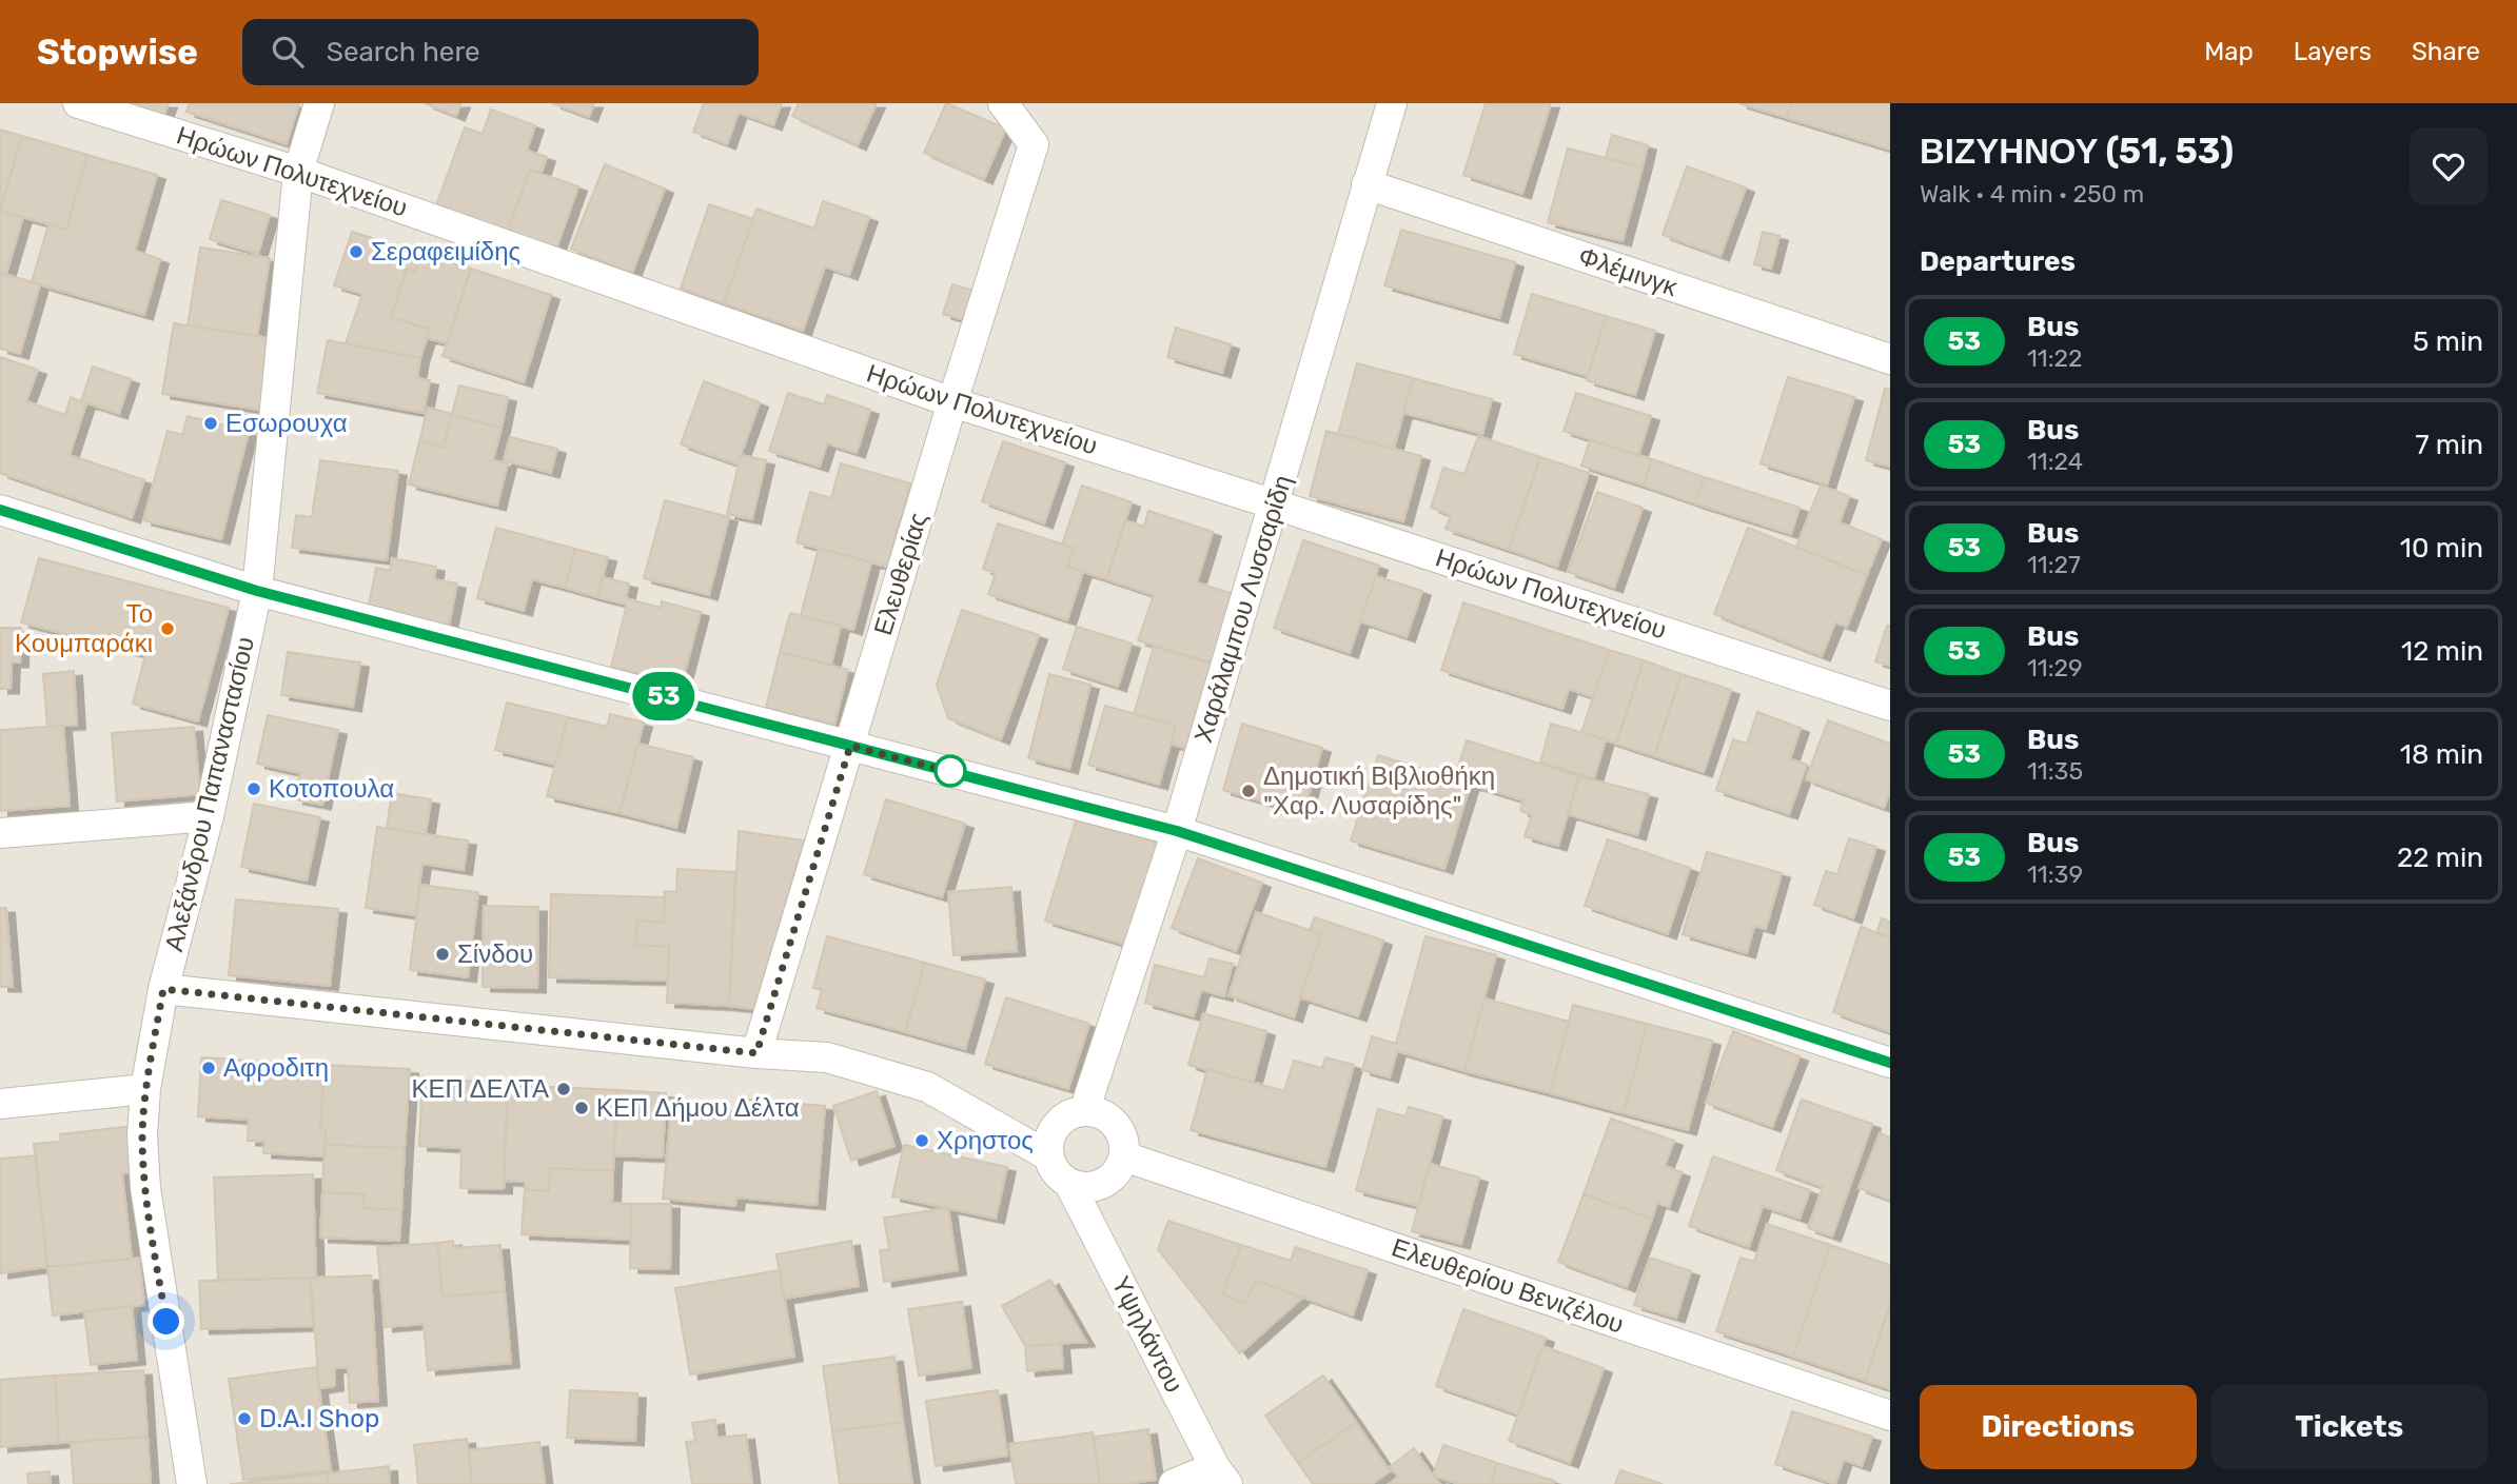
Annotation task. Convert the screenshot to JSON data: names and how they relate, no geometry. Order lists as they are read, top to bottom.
{
  "streets": {
    "street": [
      "Ηρώων Πολυτεχνείου",
      "Φλέμινγκ",
      "Ελευθερίας",
      "Χαράλαμπου Λυσσαρίδη",
      "Αλεξάνδρου Παπαναστασίου",
      "Ελευθερίου Βενιζέλου",
      "Υψηλάντου"
    ]
  },
  "crossings": [
    ["Ηρώων Πολυτεχνείου", "Ελευθερίας"],
    ["Ηρώων Πολυτεχνείου", "Χαράλαμπου Λυσσαρίδη"],
    ["Ηρώων Πολυτεχνείου", "Αλεξάνδρου Παπαναστασίου"],
    ["Φλέμινγκ", "Χαράλαμπου Λυσσαρίδη"],
    ["Χαράλαμπου Λυσσαρίδη", "Ελευθερίου Βενιζέλου"],
    ["Χαράλαμπου Λυσσαρίδη", "Υψηλάντου"],
    ["Ελευθερίου Βενιζέλου", "Υψηλάντου"]
  ],
  "places": [
    "Σεραφειμίδης",
    "Εσωρουχα",
    "Το Κουμπαράκι",
    "Κοτοπουλα",
    "Δημοτική Βιβλιοθήκη \"Χαρ. Λυσαρίδης\"",
    "Σίνδου",
    "Αφροδιτη",
    "ΚΕΠ ΔΕΛΤΑ",
    "ΚΕΠ Δήμου Δέλτα",
    "Χρηστος",
    "D.A.I Shop"
  ],
  "lines": ["bus line 53"],
  "page": {
    "header": "Stopwise",
    "search": "Search here",
    "nav": ["Map", "Layers", "Share"],
    "on_map": "53",
    "heading": [
      ["ΒΙΖΥΗΝΟΥ (51, 53)", "Walk · 4 min · 250 m"],
      "Departures"
    ],
    "list": [
      {
        "mark": "53",
        "name": "Bus",
        "note": "11:22",
        "value": "5 min"
      },
      {
        "mark": "53",
        "name": "Bus",
        "note": "11:24",
        "value": "7 min"
      },
      {
        "mark": "53",
        "name": "Bus",
        "note": "11:27",
        "value": "10 min"
      },
      {
        "mark": "53",
        "name": "Bus",
        "note": "11:29",
        "value": "12 min"
      },
      {
        "mark": "53",
        "name": "Bus",
        "note": "11:35",
        "value": "18 min"
      },
      {
        "mark": "53",
        "name": "Bus",
        "note": "11:39",
        "value": "22 min"
      }
    ],
    "buttons": ["Directions", "Tickets"]
  }
}
